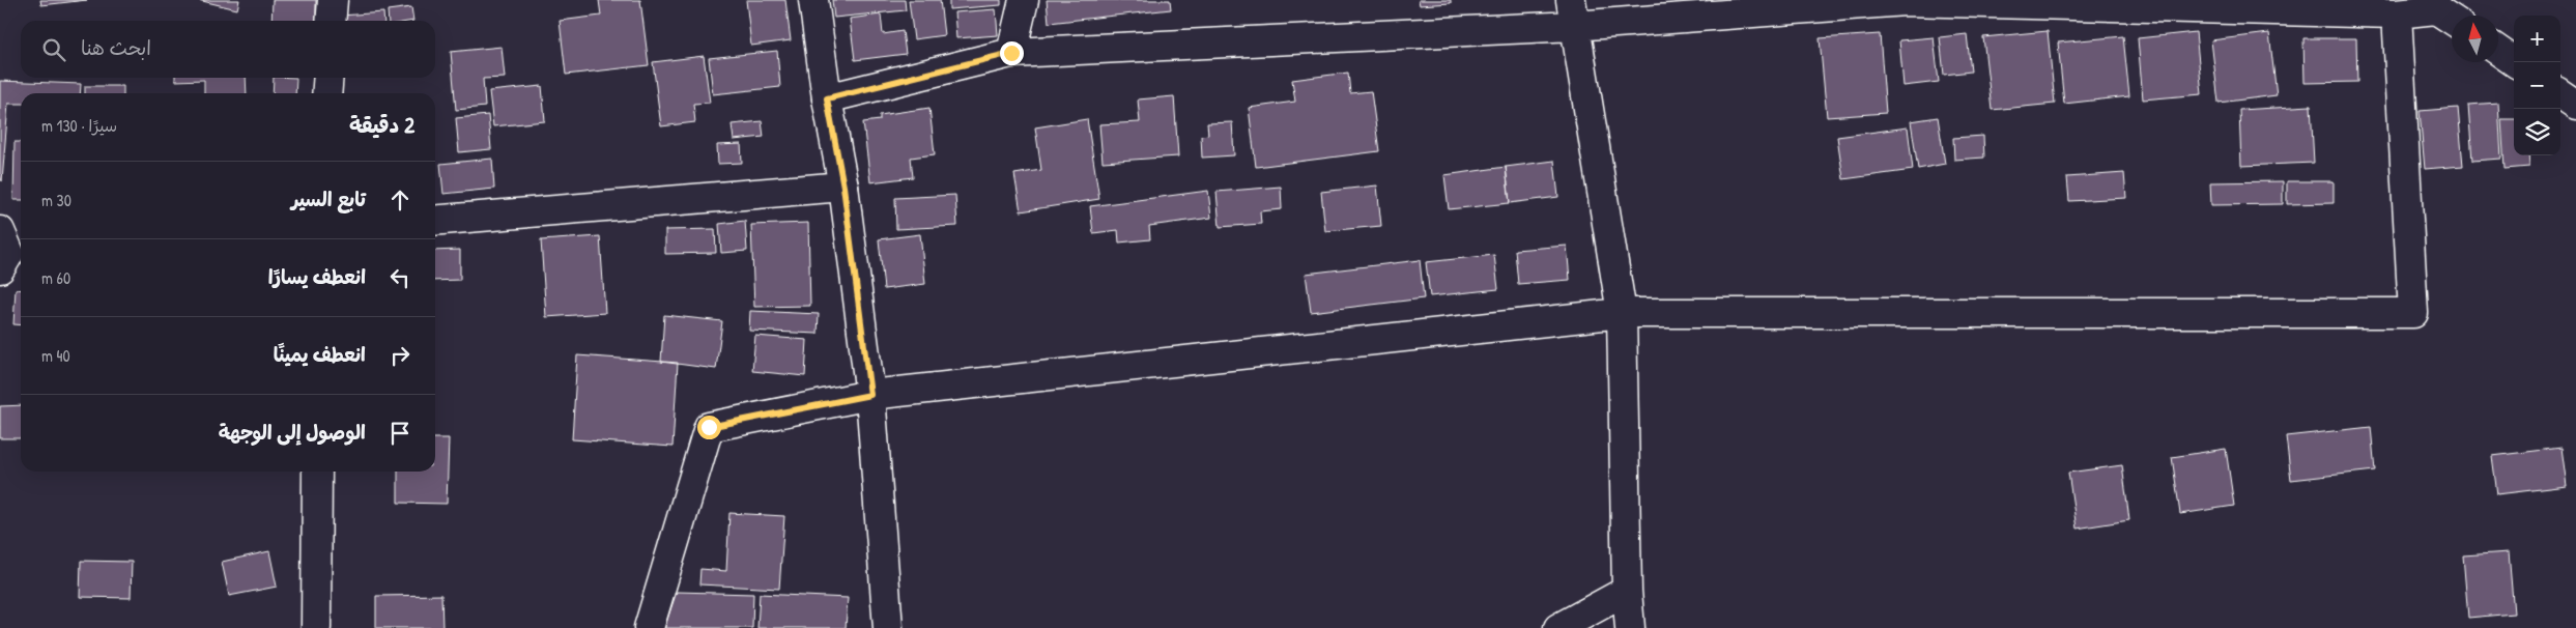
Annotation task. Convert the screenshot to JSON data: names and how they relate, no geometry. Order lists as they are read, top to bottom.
{
  "north": "top",
  "page": {
    "map_buttons": ["+", "−"],
    "search": "ابحث هنا",
    "heading": ["2 دقيقة", "سيرًا · 130 m"],
    "list": [
      ["تابع السير", "30 m"],
      ["انعطف يسارًا", "60 m"],
      ["انعطف يمينًا", "40 m"],
      "الوصول إلى الوجهة"
    ]
  }
}
